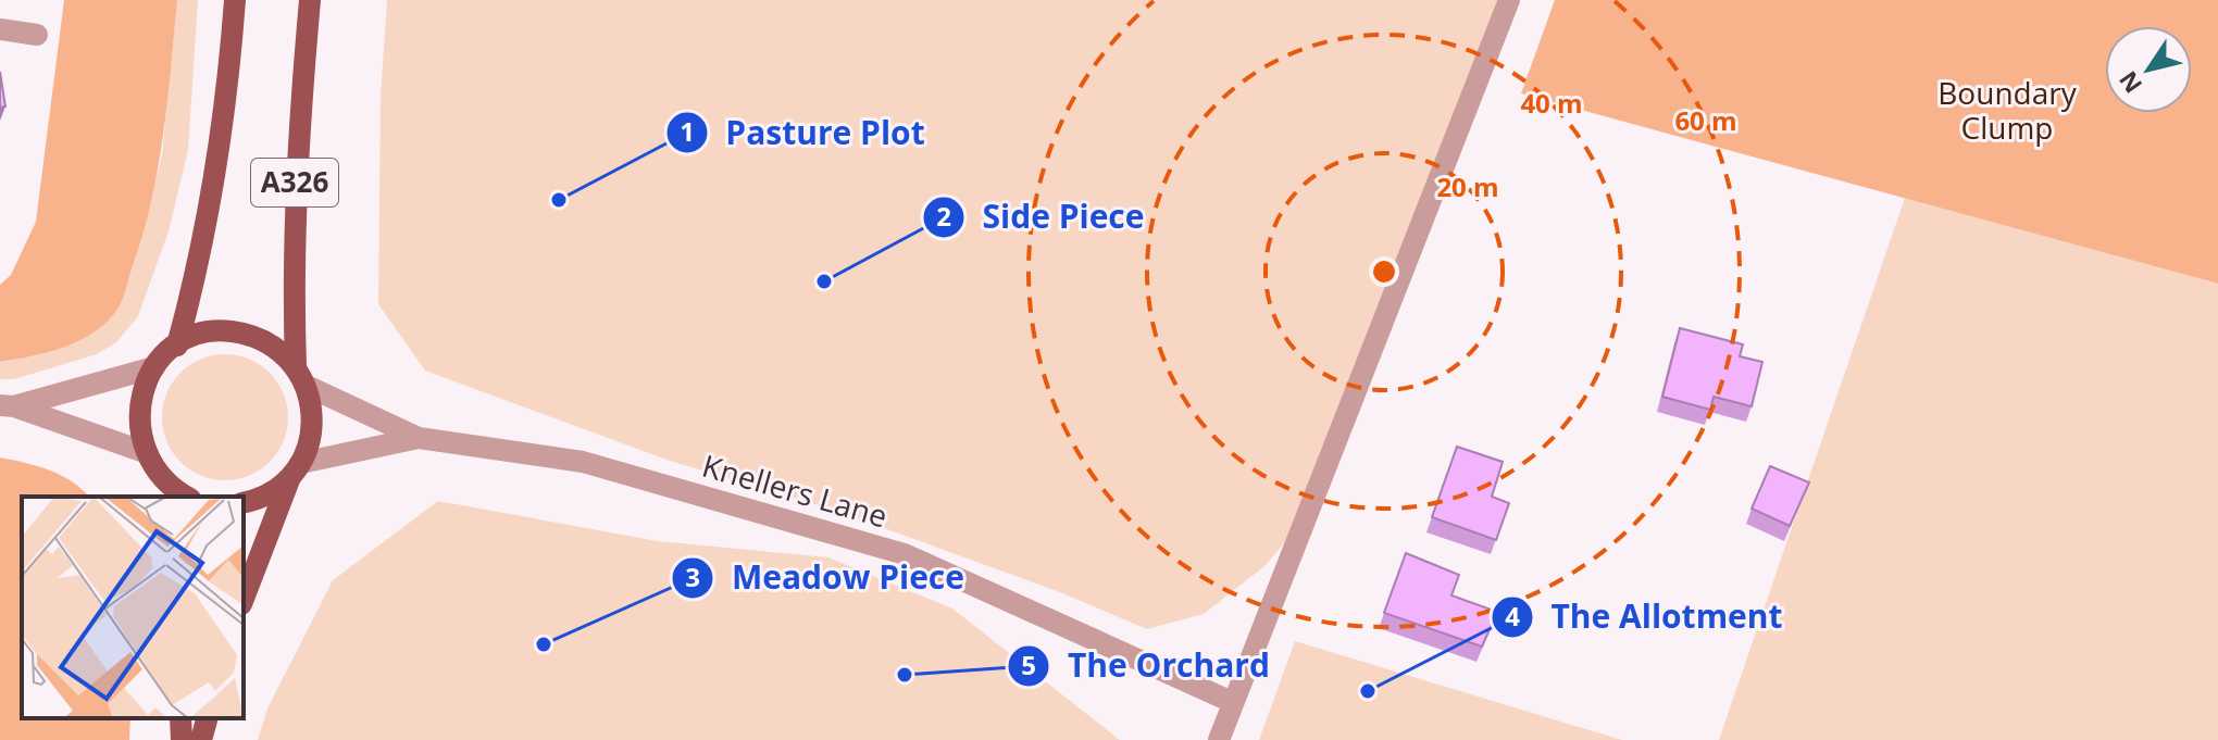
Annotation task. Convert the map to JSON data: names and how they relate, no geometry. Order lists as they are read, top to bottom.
{
  "streets": {
    "main road": ["A326"],
    "street": ["Knellers Lane"]
  },
  "crossings": [
    ["A326", "Knellers Lane"]
  ],
  "parks": ["Boundary Clump"],
  "places": [
    "Pasture Plot",
    "Side Piece",
    "Meadow Piece",
    "The Orchard",
    "The Allotment"
  ],
  "north": "bottom left",
  "rings": ["40 m", "60 m", "20 m"]
}
